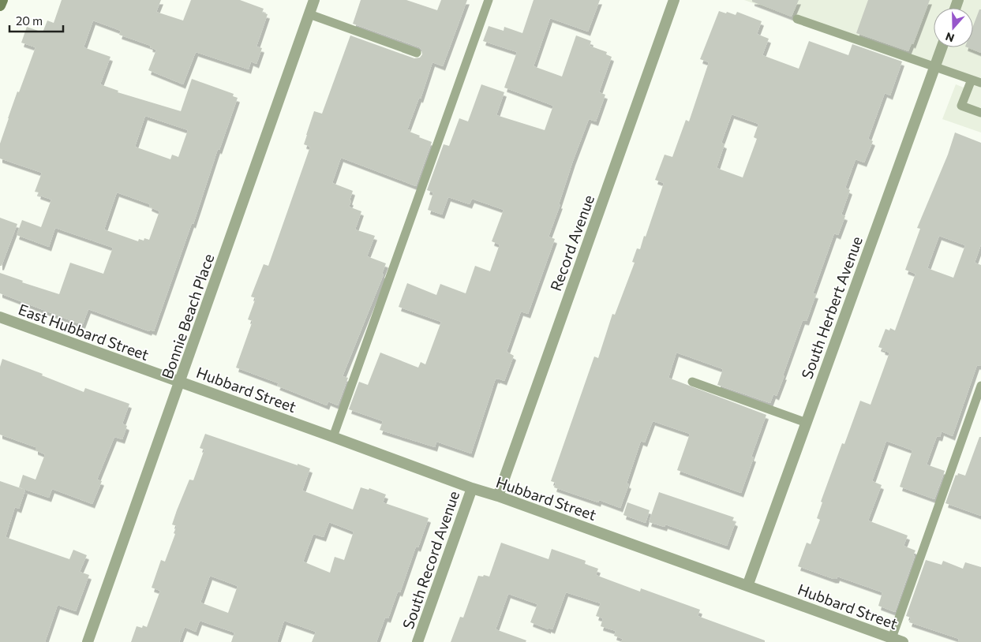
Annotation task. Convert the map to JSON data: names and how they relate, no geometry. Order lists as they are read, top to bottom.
{
  "streets": {
    "street": [
      "Record Avenue",
      "South Herbert Avenue",
      "Bonnie Beach Place",
      "East Hubbard Street",
      "Hubbard Street",
      "South Record Avenue"
    ]
  },
  "crossings": [
    ["Record Avenue", "Hubbard Street"],
    ["South Herbert Avenue", "Hubbard Street"],
    ["Bonnie Beach Place", "East Hubbard Street"],
    ["Bonnie Beach Place", "Hubbard Street"],
    ["East Hubbard Street", "Hubbard Street"],
    ["Hubbard Street", "South Record Avenue"]
  ],
  "scale_bar": "20 m",
  "north": "bottom"
}
